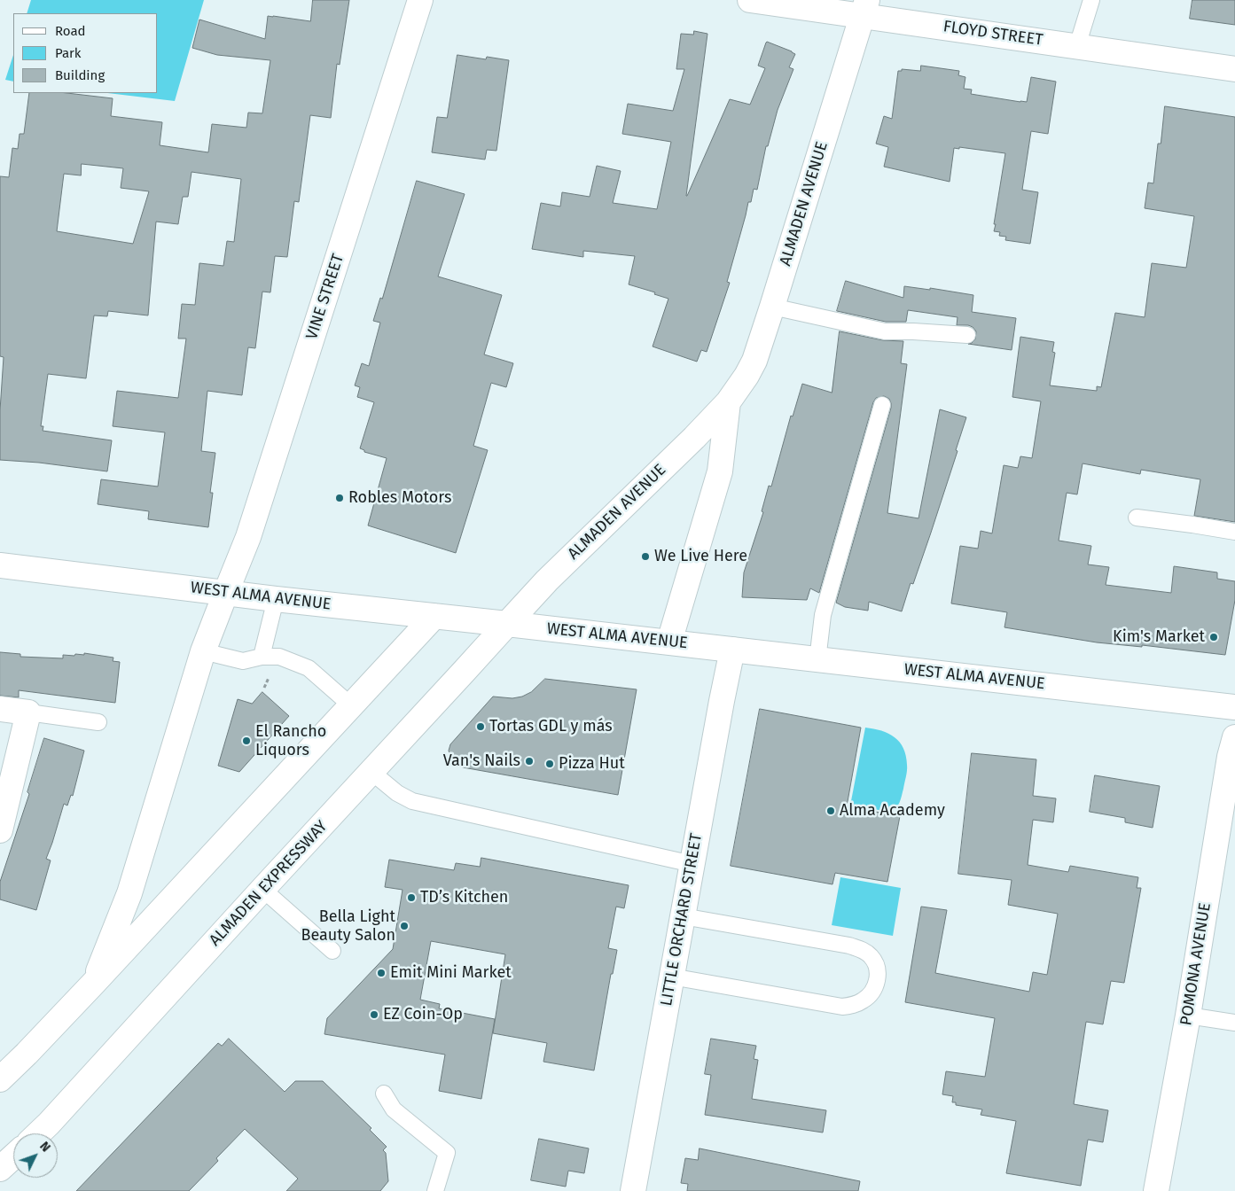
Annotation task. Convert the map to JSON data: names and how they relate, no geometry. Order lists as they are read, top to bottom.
{
  "streets": {
    "main road": [
      "FLOYD STREET",
      "ALMADEN AVENUE",
      "VINE STREET",
      "WEST ALMA AVENUE",
      "ALMADEN EXPRESSWAY",
      "LITTLE ORCHARD STREET",
      "POMONA AVENUE"
    ]
  },
  "crossings": [
    ["FLOYD STREET", "ALMADEN AVENUE"],
    ["ALMADEN AVENUE", "WEST ALMA AVENUE"],
    ["ALMADEN AVENUE", "ALMADEN EXPRESSWAY"],
    ["VINE STREET", "WEST ALMA AVENUE"],
    ["WEST ALMA AVENUE", "ALMADEN EXPRESSWAY"],
    ["WEST ALMA AVENUE", "LITTLE ORCHARD STREET"]
  ],
  "places": [
    "Robles Motors",
    "We Live Here",
    "Kim's Market",
    "Tortas GDL y más",
    "El Rancho Liquors",
    "Van's Nails",
    "Pizza Hut",
    "Alma Academy",
    "TD’s Kitchen",
    "Bella Light Beauty Salon",
    "Emit Mini Market",
    "EZ Coin-Op"
  ],
  "legend": ["Road", "Park", "Building"],
  "north": "top right"
}
